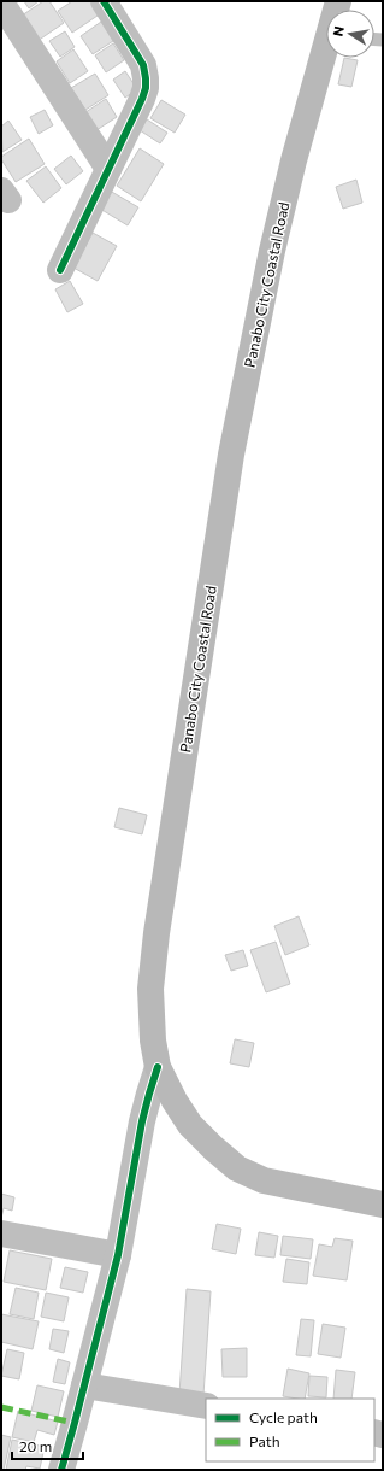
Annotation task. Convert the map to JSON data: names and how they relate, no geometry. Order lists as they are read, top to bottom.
{
  "streets": {
    "main road": ["Panabo City Coastal Road"]
  },
  "legend": ["Cycle path", "Path"],
  "scale_bar": "20 m",
  "north": "left"
}
